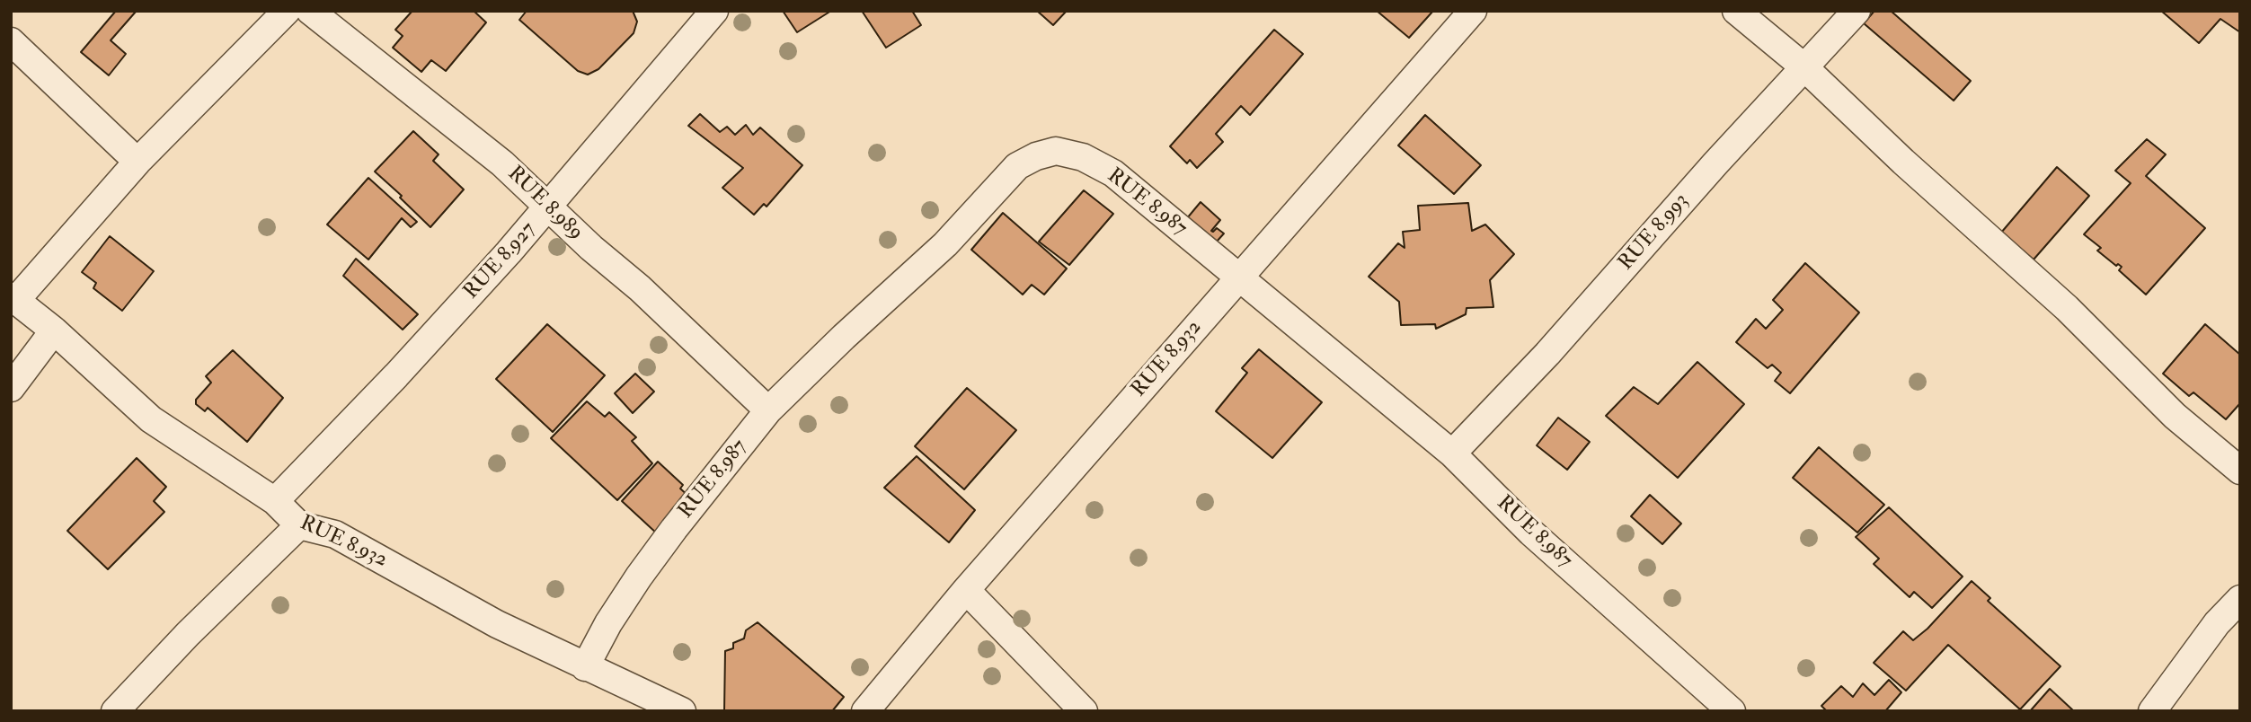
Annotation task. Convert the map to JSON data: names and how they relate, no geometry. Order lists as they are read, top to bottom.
{
  "streets": {
    "street": [
      "RUE 8.987",
      "RUE 8.989",
      "RUE 8.993",
      "RUE 8.927",
      "RUE 8.932"
    ]
  },
  "crossings": [
    ["RUE 8.987", "RUE 8.989"],
    ["RUE 8.987", "RUE 8.993"],
    ["RUE 8.987", "RUE 8.932"],
    ["RUE 8.989", "RUE 8.927"],
    ["RUE 8.927", "RUE 8.932"]
  ]
}
